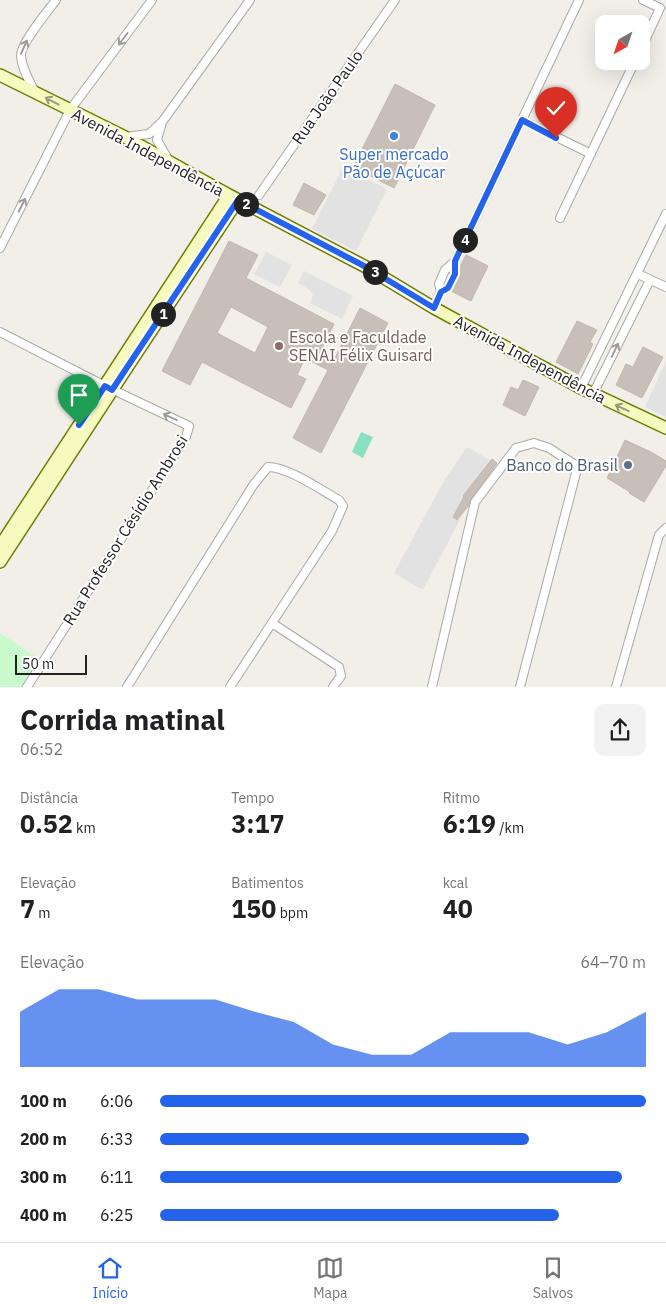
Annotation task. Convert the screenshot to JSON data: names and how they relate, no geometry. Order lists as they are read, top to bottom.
{
  "streets": {
    "main road": ["Avenida Independência"],
    "street": ["Rua João Paulo", "Rua Professor Césídio Ambrosi"]
  },
  "places": ["Super mercado Pão de Açúcar", "Escola e Faculdade SENAI Félix Guisard", "Banco do Brasil"],
  "scale_bar": "50 m",
  "north": "bottom left",
  "page": {
    "pins": [
      "2",
      "4",
      "3",
      "1"
    ],
    "scale": "50 m",
    "heading": ["Corrida matinal", "06:52"],
    "stats": [
      ["Distância", "0.52 km"],
      ["Tempo", "3:17"],
      ["Ritmo", "6:19 /km"],
      ["Elevação", "7 m"],
      ["Batimentos", "150 bpm"],
      ["kcal", "40"]
    ],
    "chart": ["Elevação", "64–70 m"],
    "list": [
      {
        "name": "100 m",
        "note": "6:06"
      },
      {
        "name": "200 m",
        "note": "6:33"
      },
      {
        "name": "300 m",
        "note": "6:11"
      },
      {
        "name": "400 m",
        "note": "6:25"
      }
    ],
    "tabs": ["Início", "Mapa", "Salvos"]
  }
}
